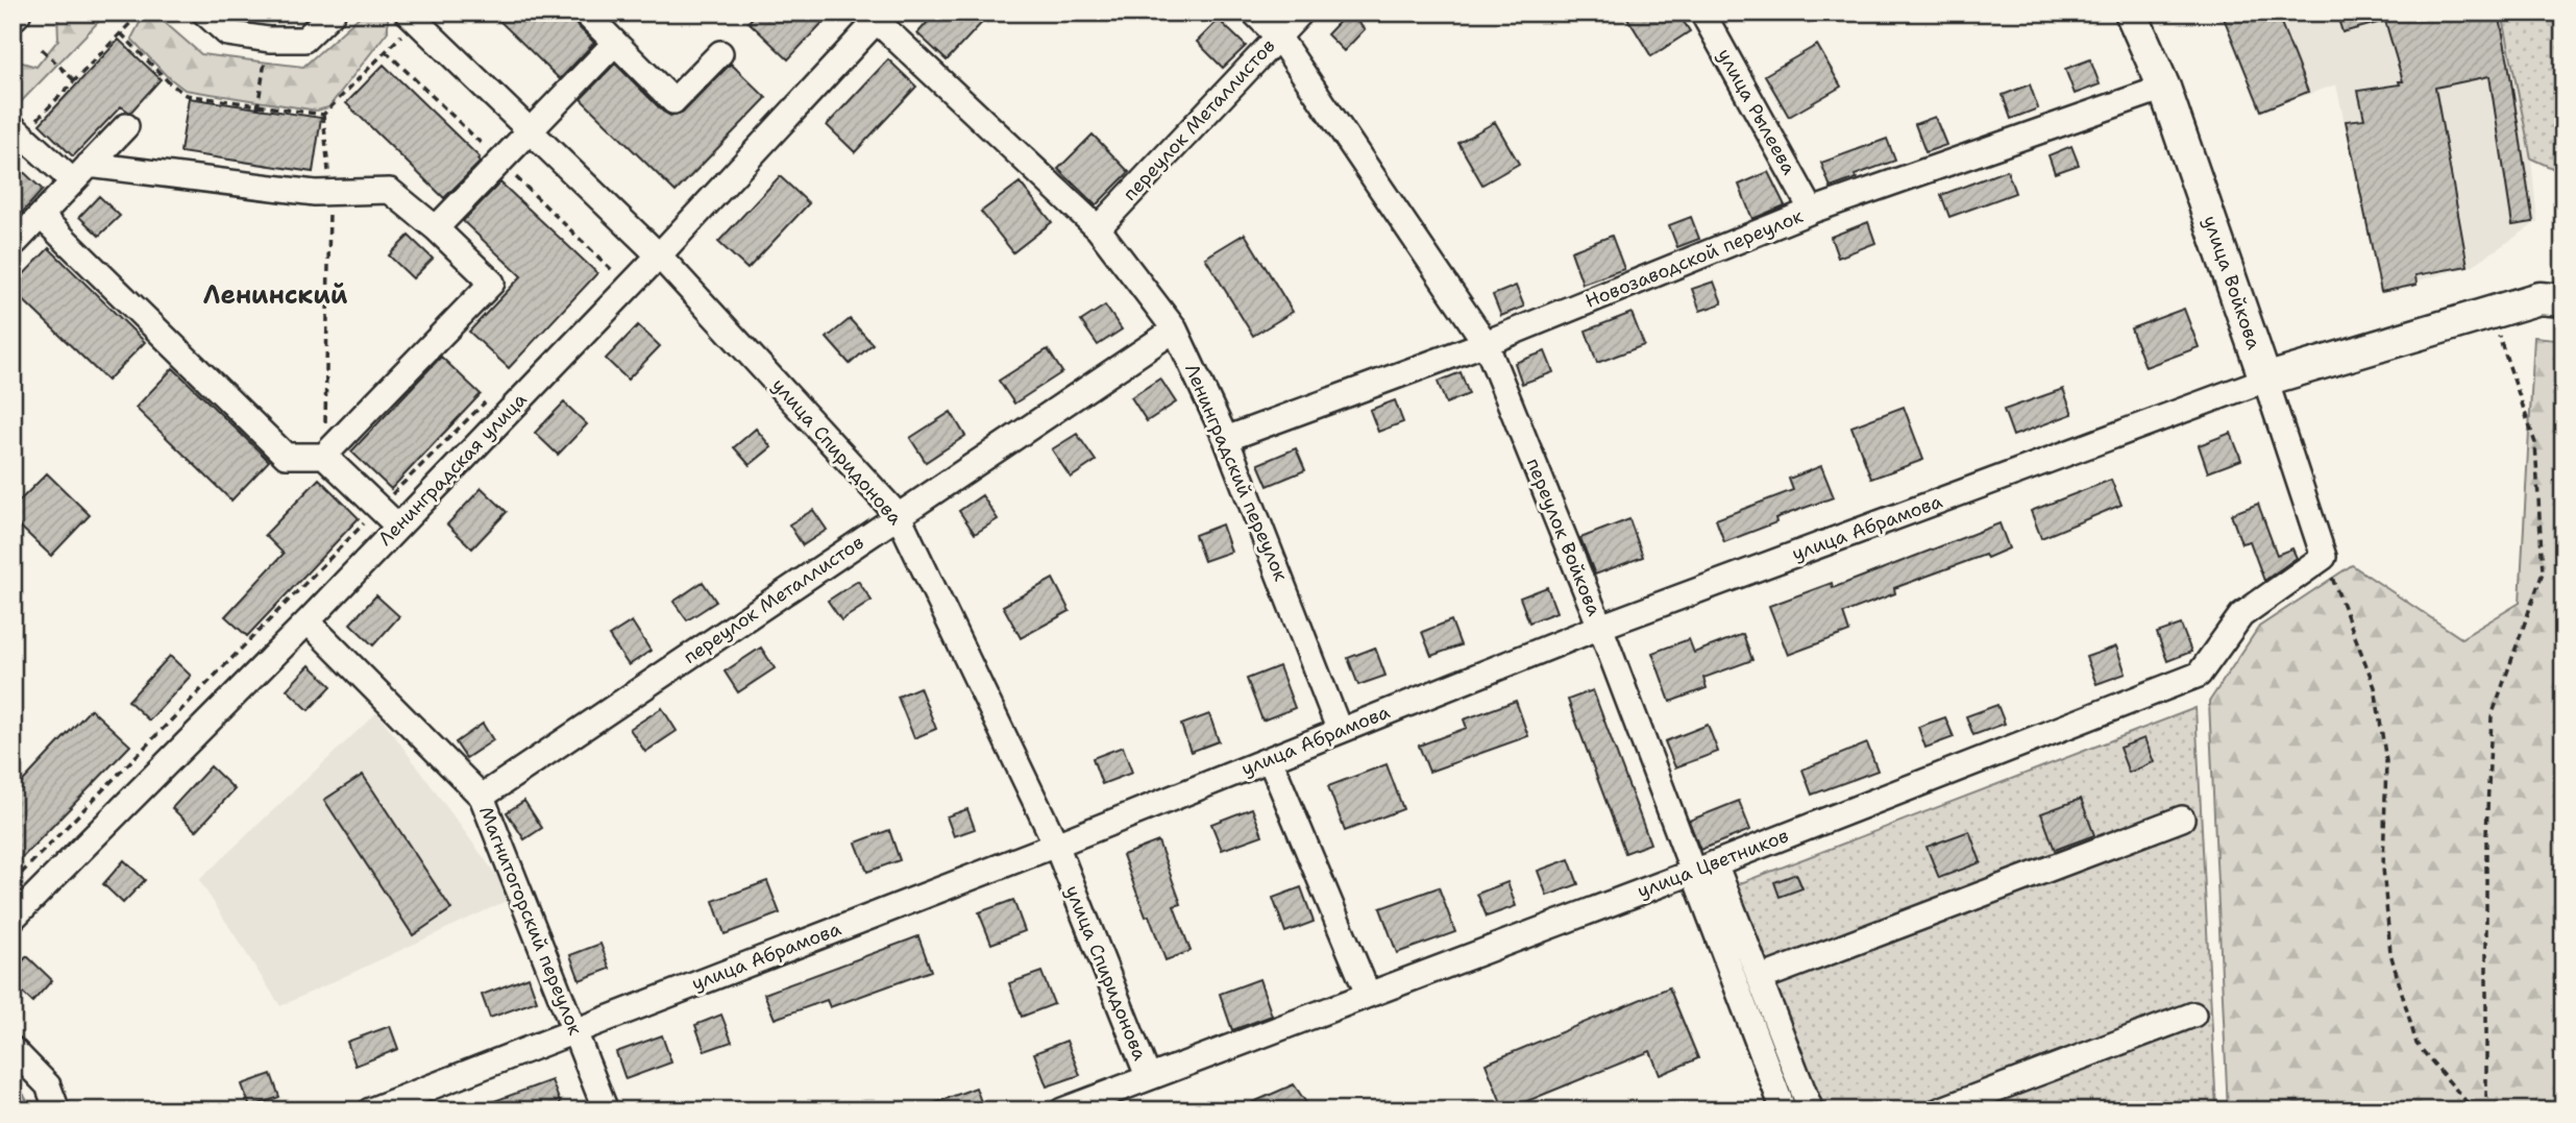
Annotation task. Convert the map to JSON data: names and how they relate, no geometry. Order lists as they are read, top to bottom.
{
  "streets": {
    "main road": ["улица Войкова"],
    "street": [
      "улица Рылеева",
      "переулок Металлистов",
      "Новозаводской переулок",
      "улица Спиридонова",
      "Ленинградская улица",
      "Ленинградский переулок",
      "улица Абрамова",
      "переулок Войкова",
      "улица Цветников",
      "Магнитогорский переулок"
    ]
  },
  "crossings": [
    ["улица Рылеева", "Новозаводской переулок"],
    ["переулок Металлистов", "улица Спиридонова"],
    ["переулок Металлистов", "Ленинградский переулок"],
    ["переулок Металлистов", "переулок Войкова"],
    ["переулок Металлистов", "Магнитогорский переулок"],
    ["Новозаводской переулок", "улица Войкова"],
    ["Новозаводской переулок", "Ленинградский переулок"],
    ["Новозаводской переулок", "переулок Войкова"],
    ["улица Войкова", "улица Абрамова"],
    ["улица Войкова", "улица Цветников"],
    ["улица Спиридонова", "Ленинградская улица"],
    ["улица Спиридонова", "улица Абрамова"],
    ["улица Спиридонова", "улица Цветников"],
    ["Ленинградская улица", "Ленинградский переулок"],
    ["Ленинградская улица", "Магнитогорский переулок"],
    ["Ленинградский переулок", "улица Абрамова"],
    ["улица Абрамова", "переулок Войкова"],
    ["улица Абрамова", "Магнитогорский переулок"],
    ["переулок Войкова", "улица Цветников"]
  ],
  "districts": ["Ленинский"]
}
